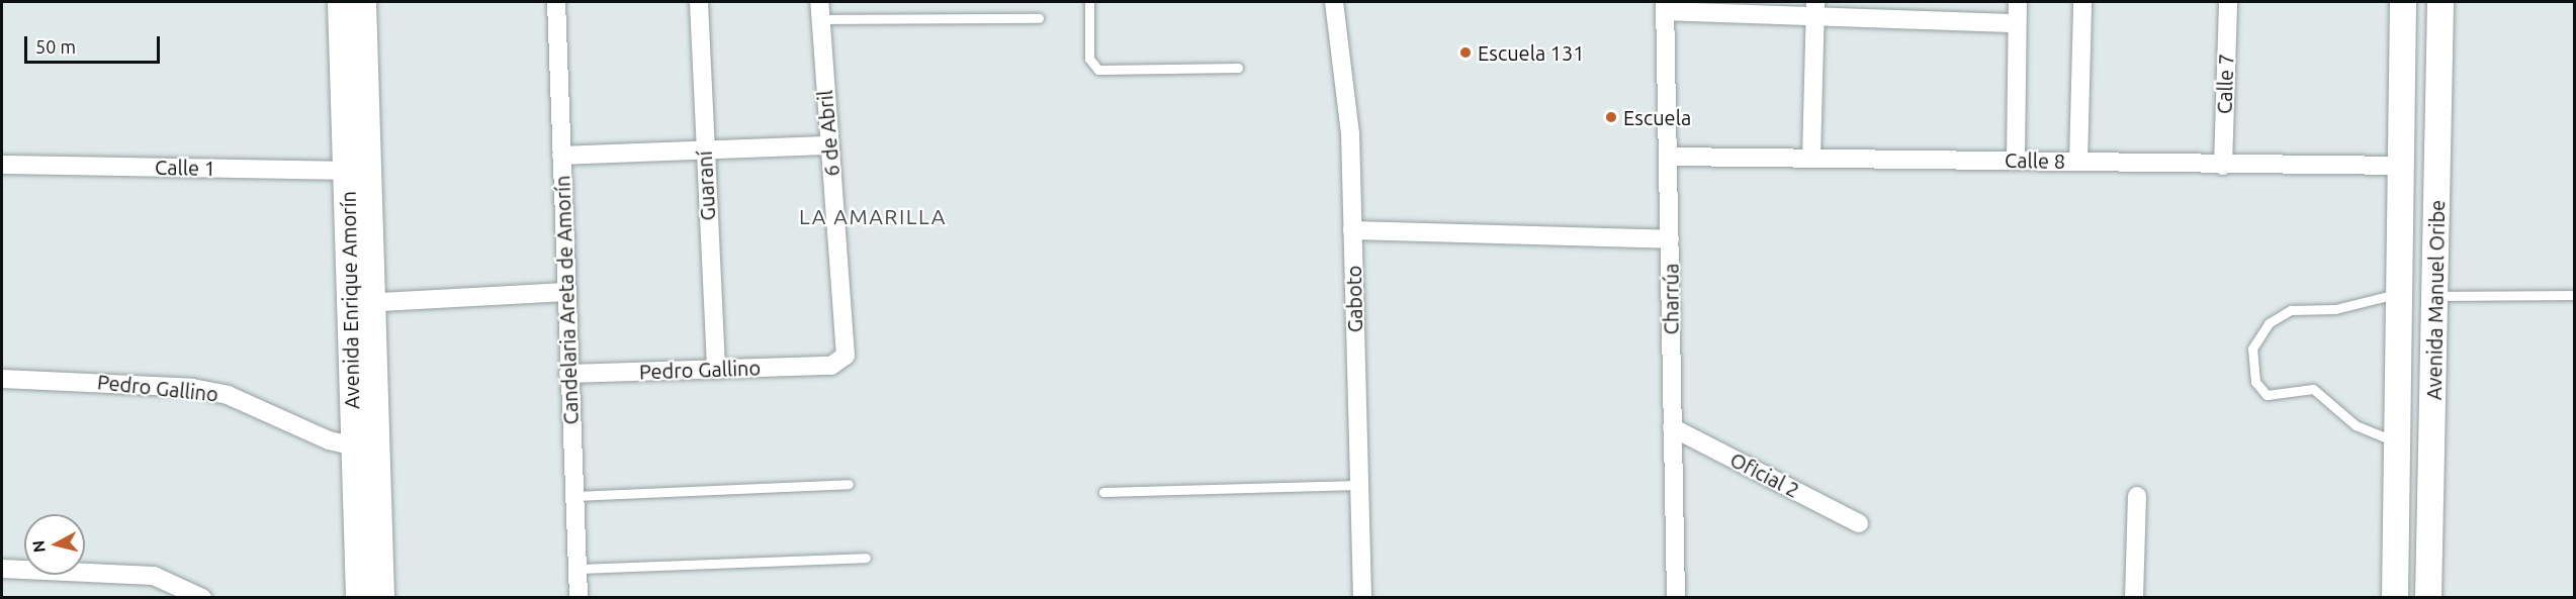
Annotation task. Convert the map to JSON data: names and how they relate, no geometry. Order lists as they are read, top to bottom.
{
  "streets": {
    "street": [
      "Calle 7",
      "6 de Abril",
      "Calle 8",
      "Calle 1",
      "Guaraní",
      "Gaboto",
      "Charrúa",
      "Avenida Enrique Amorín",
      "Candelaria Areta de Amorín",
      "Avenida Manuel Oribe",
      "Pedro Gallino",
      "Oficial 2"
    ]
  },
  "crossings": [
    ["Calle 7", "Calle 8"],
    ["6 de Abril", "Pedro Gallino"],
    ["Calle 8", "Charrúa"],
    ["Calle 8", "Avenida Manuel Oribe"],
    ["Calle 1", "Avenida Enrique Amorín"],
    ["Guaraní", "Pedro Gallino"],
    ["Charrúa", "Oficial 2"],
    ["Avenida Enrique Amorín", "Pedro Gallino"],
    ["Candelaria Areta de Amorín", "Pedro Gallino"]
  ],
  "districts": ["LA AMARILLA"],
  "places": ["Escuela 131", "Escuela"],
  "scale_bar": "50 m",
  "north": "left"
}
